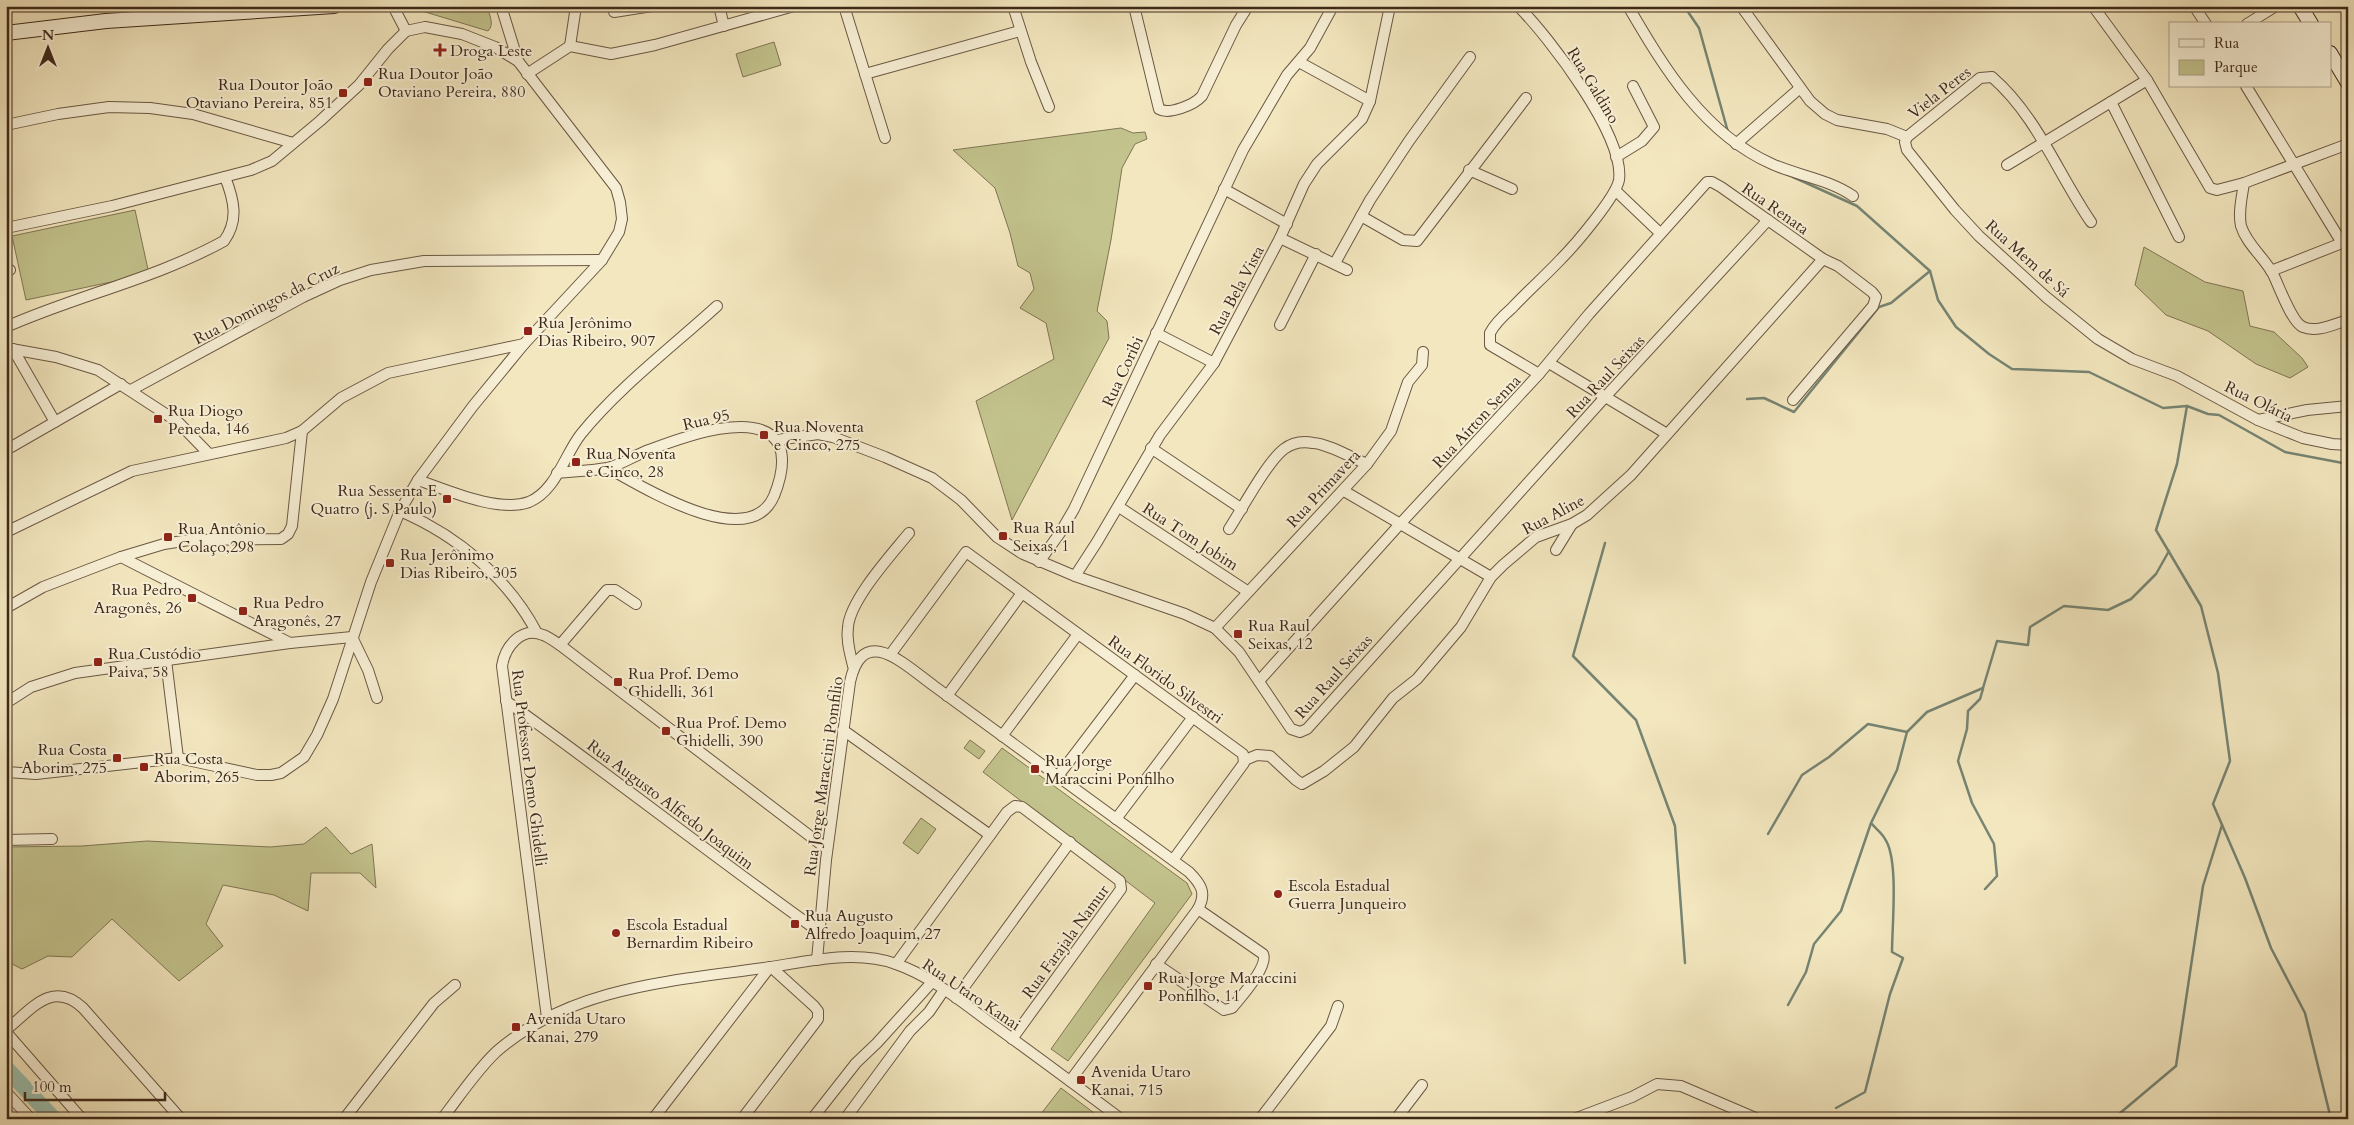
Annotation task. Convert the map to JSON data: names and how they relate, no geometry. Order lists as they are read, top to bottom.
{
  "streets": {
    "street": [
      "Rua Galdino",
      "Viela Peres",
      "Rua Renata",
      "Rua Mem de Sá",
      "Rua Bela Vista",
      "Rua Domingos da Cruz",
      "Rua Coribi",
      "Rua Raul Seixas",
      "Rua Olária",
      "Rua 95",
      "Rua Aírton Senna",
      "Rua Primavera",
      "Rua Aline",
      "Rua Tom Jobim",
      "Rua Florido Silvestri",
      "Rua Professor Demo Ghidelli",
      "Rua Jorge Maraccini Pomfilio",
      "Rua Augusto Alfredo Joaquim",
      "Rua Farajala Namur",
      "Rua Utaro Kanai"
    ]
  },
  "crossings": [
    ["Viela Peres", "Rua Mem de Sá"],
    ["Rua Renata", "Rua Raul Seixas"],
    ["Rua Renata", "Rua Aírton Senna"],
    ["Rua Renata", "Rua Aline"],
    ["Rua Mem de Sá", "Rua Olária"],
    ["Rua Bela Vista", "Rua Raul Seixas"],
    ["Rua Bela Vista", "Rua Tom Jobim"],
    ["Rua Coribi", "Rua Raul Seixas"],
    ["Rua Raul Seixas", "Rua 95"],
    ["Rua Raul Seixas", "Rua Aírton Senna"],
    ["Rua Raul Seixas", "Rua Primavera"],
    ["Rua Primavera", "Rua Tom Jobim"],
    ["Rua Aline", "Rua Florido Silvestri"],
    ["Rua Florido Silvestri", "Rua Jorge Maraccini Pomfilio"],
    ["Rua Professor Demo Ghidelli", "Rua Augusto Alfredo Joaquim"],
    ["Rua Professor Demo Ghidelli", "Rua Utaro Kanai"],
    ["Rua Jorge Maraccini Pomfilio", "Rua Augusto Alfredo Joaquim"],
    ["Rua Jorge Maraccini Pomfilio", "Rua Utaro Kanai"],
    ["Rua Farajala Namur", "Rua Utaro Kanai"]
  ],
  "places": {
    "health": ["Droga Leste"],
    "transit": [
      "Rua Doutor João Otaviano Pereira, 880",
      "Rua Doutor João Otaviano Pereira, 851",
      "Rua Jerônimo Dias Ribeiro, 907",
      "Rua Diogo Peneda, 146",
      "Rua Noventa e Cinco, 275",
      "Rua Noventa e Cinco, 28",
      "Rua Sessenta E Quatro (j. S Paulo)",
      "Rua Raul Seixas, 1",
      "Rua Antônio Colaço,298",
      "Rua Jerônimo Dias Ribeiro, 305",
      "Rua Pedro Aragonês, 26",
      "Rua Pedro Aragonês, 27",
      "Rua Raul Seixas, 12",
      "Rua Custódio Paiva, 58",
      "Rua Prof. Demo Ghidelli, 361",
      "Rua Prof. Demo Ghidelli, 390",
      "Rua Costa Aborim, 275",
      "Rua Costa Aborim, 265",
      "Rua Jorge Maraccini Ponfilho",
      "Rua Augusto Alfredo Joaquim, 27",
      "Rua Jorge Maraccini Ponfilho, 11",
      "Avenida Utaro Kanai, 279",
      "Avenida Utaro Kanai, 715"
    ],
    "other": ["Escola Estadual Guerra Junqueiro", "Escola Estadual Bernardim Ribeiro"]
  },
  "legend": ["Rua", "Parque"],
  "scale_bar": "100 m",
  "north": "top"
}
